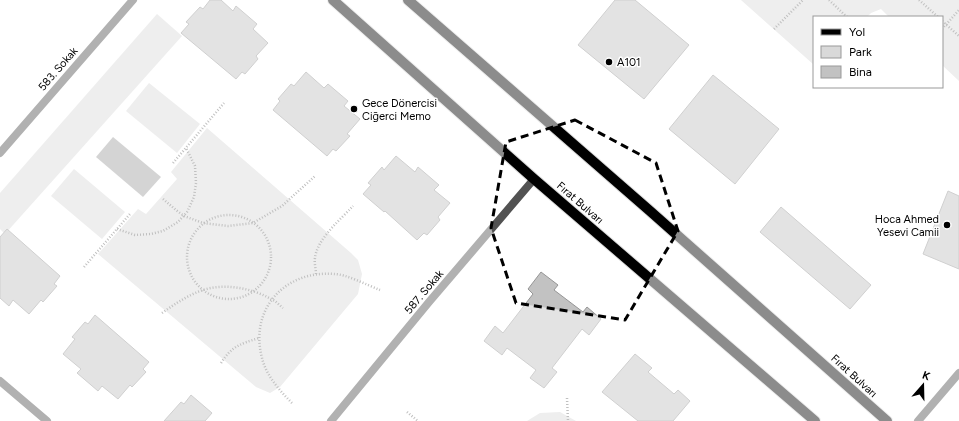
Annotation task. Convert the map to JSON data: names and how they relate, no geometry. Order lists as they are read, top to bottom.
{
  "streets": {
    "main road": ["Fırat Bulvarı"],
    "street": ["583. Sokak", "587. Sokak"]
  },
  "crossings": [
    ["Fırat Bulvarı", "587. Sokak"]
  ],
  "places": ["A101", "Gece Dönercisi Ciğerci Memo", "Hoca Ahmed Yesevi Camii"],
  "legend": ["Yol", "Park", "Bina"],
  "north": "top"
}
